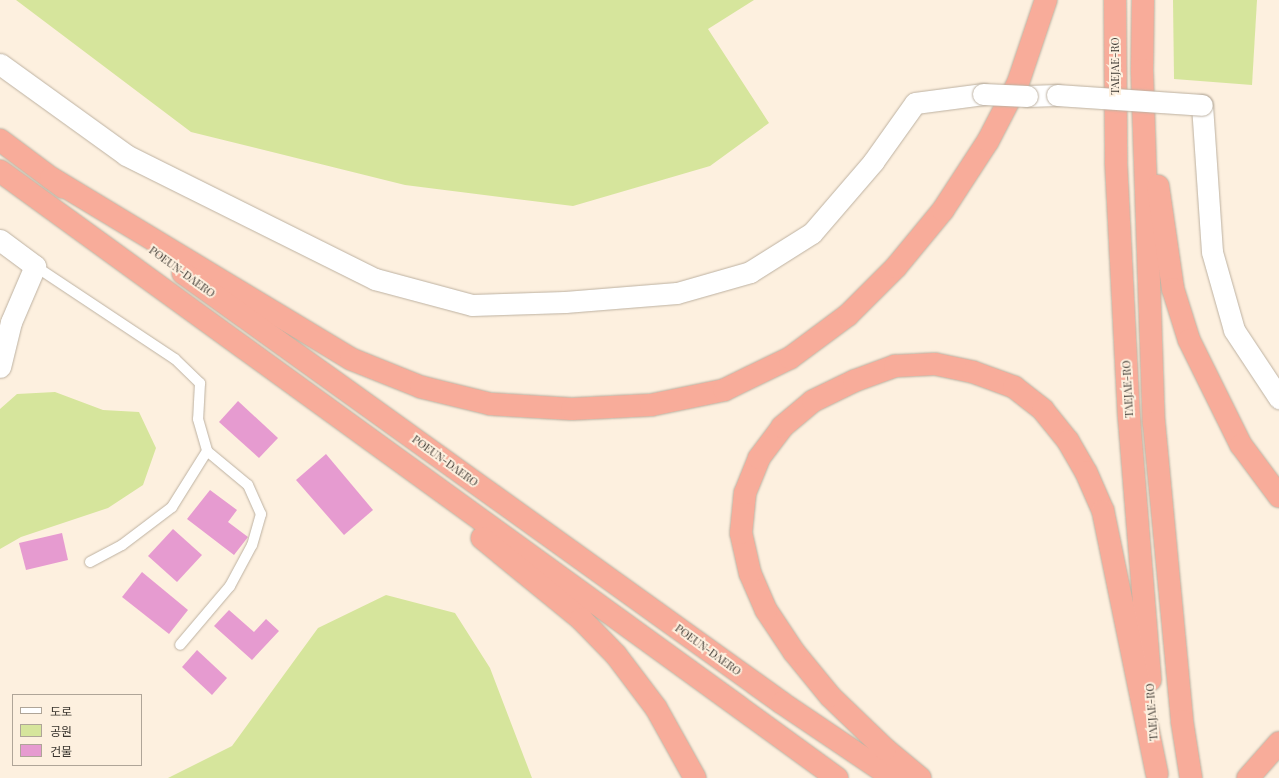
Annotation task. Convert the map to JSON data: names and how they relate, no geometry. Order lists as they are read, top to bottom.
{
  "streets": {
    "highway": ["TAEJAE-RO", "POEUN-DAERO"]
  },
  "legend": ["도로", "공원", "건물"]
}
